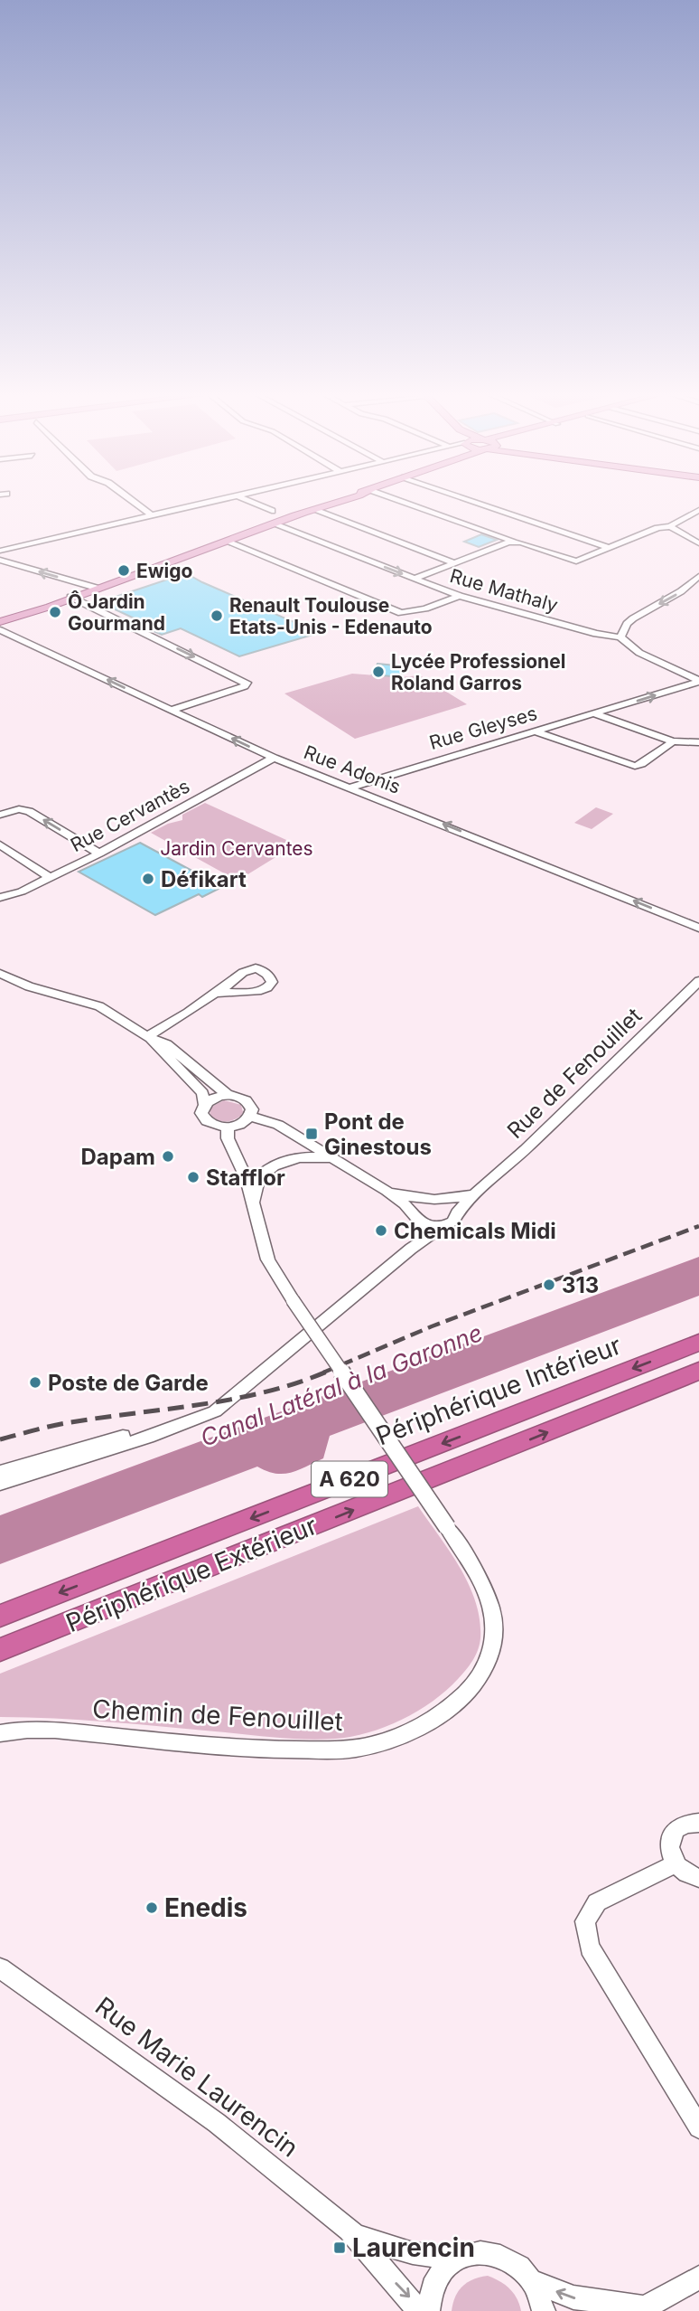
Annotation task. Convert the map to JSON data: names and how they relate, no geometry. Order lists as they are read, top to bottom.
{
  "streets": {
    "highway": ["Périphérique Intérieur", "A 620", "Périphérique Extérieur"],
    "street": [
      "Rue Mathaly",
      "Rue Gleyses",
      "Rue Adonis",
      "Rue Cervantès",
      "Rue de Fenouillet",
      "Chemin de Fenouillet",
      "Rue Marie Laurencin"
    ]
  },
  "crossings": [
    ["Rue Gleyses", "Rue Adonis"],
    ["Rue Adonis", "Rue Cervantès"]
  ],
  "one_way": ["Rue Adonis", "Périphérique Intérieur", "Périphérique Extérieur"],
  "water": ["Canal Latéral à la Garonne"],
  "parks": ["Jardin Cervantes"],
  "places": {
    "other": [
      "Ewigo",
      "Ô Jardin Gourmand",
      "Renault Toulouse Etats-Unis - Edenauto",
      "Lycée Professionel Roland Garros",
      "Défikart",
      "Dapam",
      "Stafflor",
      "Chemicals Midi",
      "313",
      "Poste de Garde",
      "Enedis"
    ],
    "transit": ["Pont de Ginestous", "Laurencin"]
  }
}
